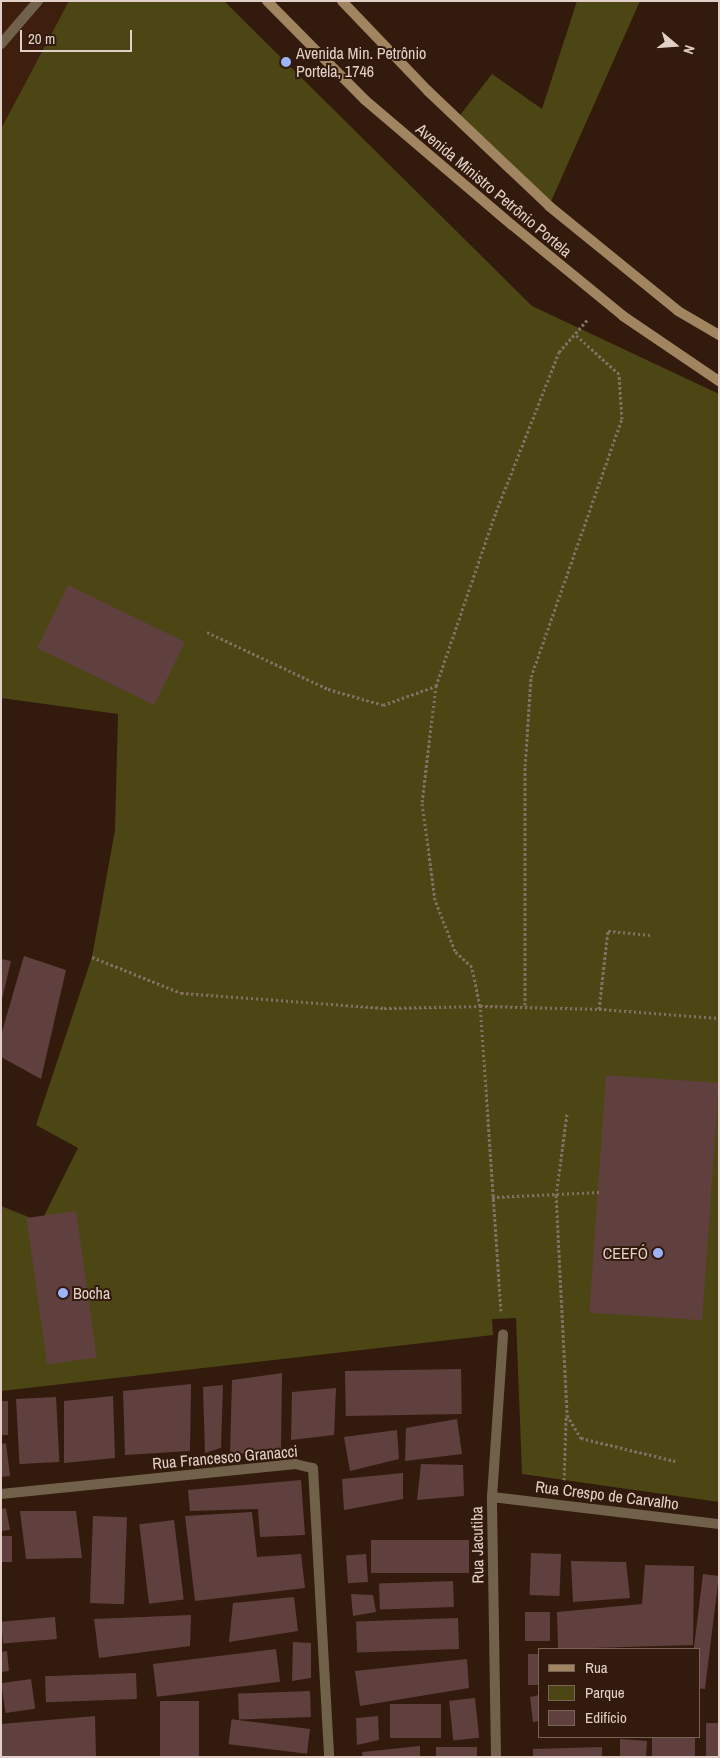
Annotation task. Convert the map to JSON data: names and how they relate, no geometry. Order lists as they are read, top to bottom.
{
  "streets": {
    "street": [
      "Avenida Ministro Petrônio Portela",
      "Rua Francesco Granacci",
      "Rua Crespo de Carvalho",
      "Rua Jacutiba"
    ]
  },
  "crossings": [
    ["Rua Crespo de Carvalho", "Rua Jacutiba"]
  ],
  "places": ["Avenida Min. Petrônio Portela, 1746", "CEEFÓ", "Bocha"],
  "legend": ["Rua", "Parque", "Edifício"],
  "scale_bar": "20 m",
  "north": "right"
}
